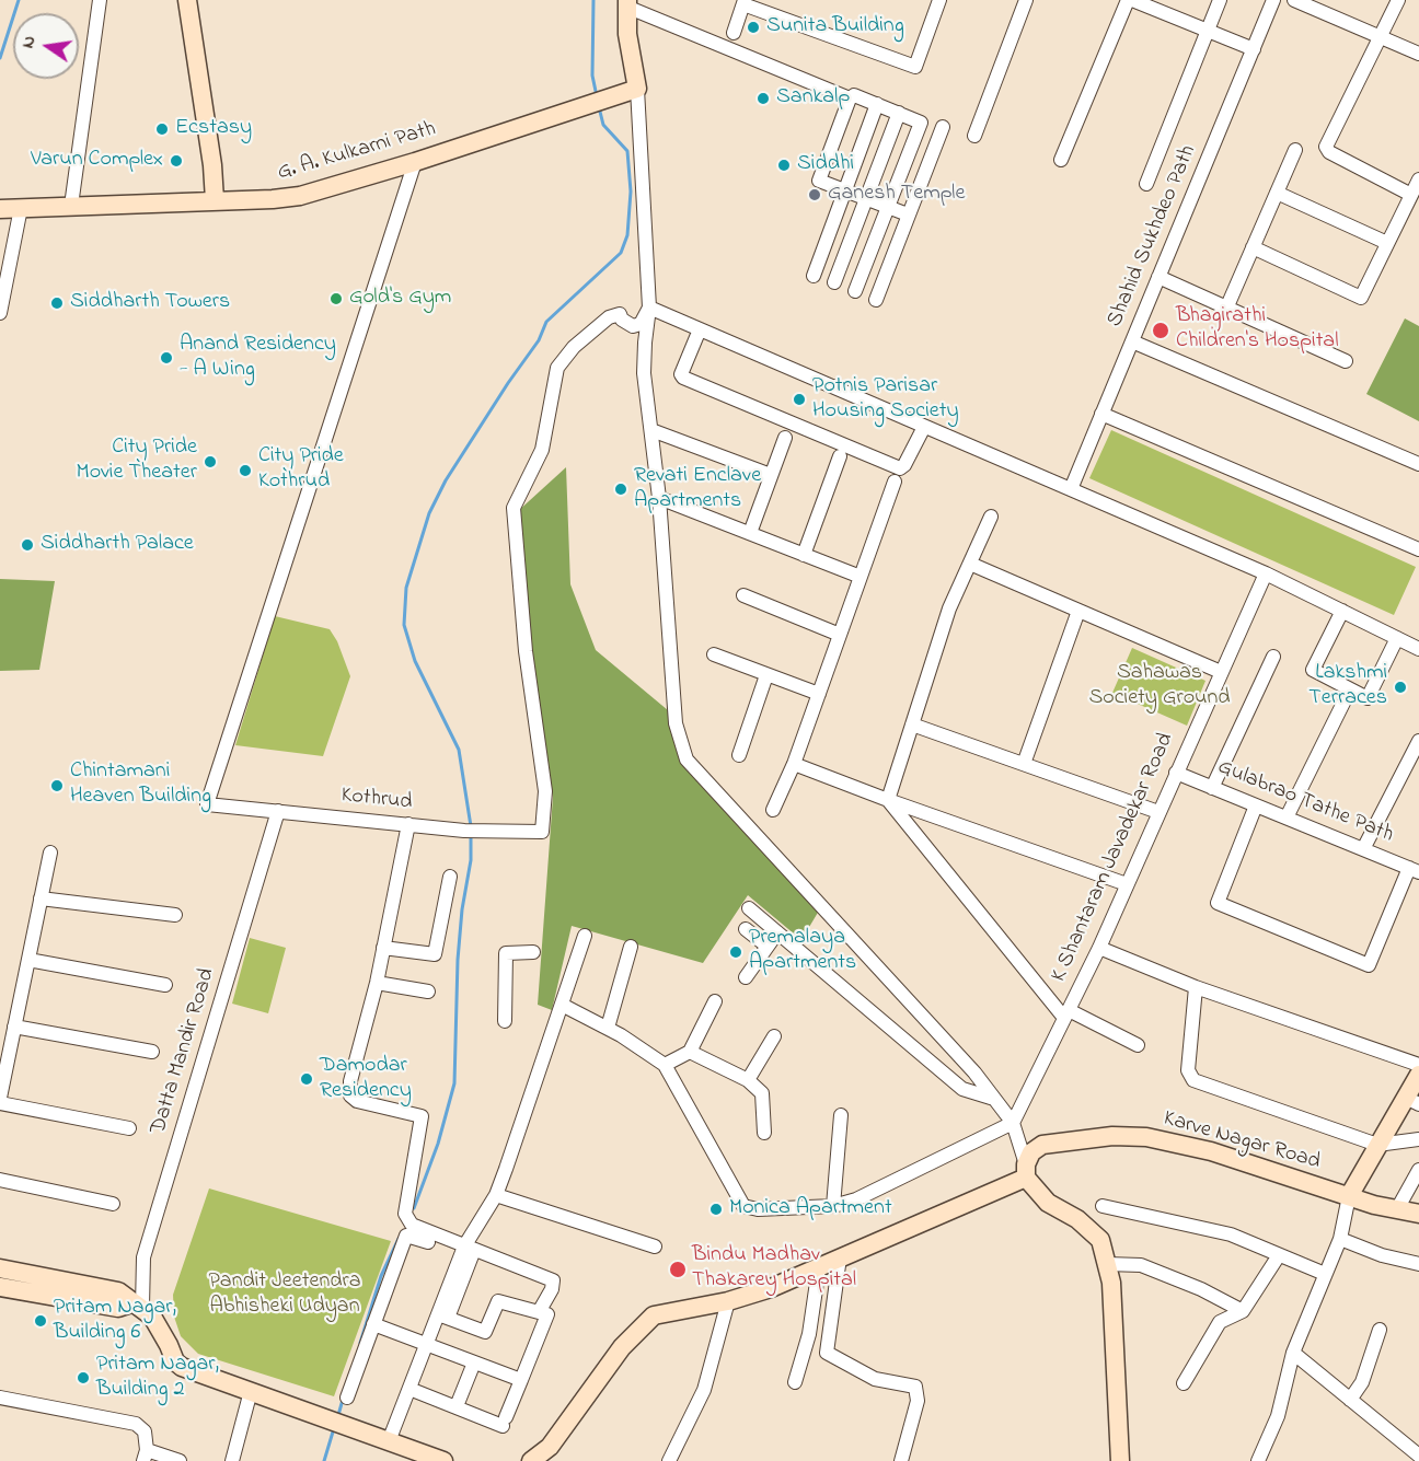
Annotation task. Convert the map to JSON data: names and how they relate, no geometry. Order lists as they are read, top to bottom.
{
  "streets": {
    "street": [
      "G. A. Kulkarni Path",
      "Shahid Sukhdeo Path",
      "Kothrud",
      "Gulabrao Tathe Path",
      "K Shantaram Javadekar Road",
      "Datta Mandir Road",
      "Karve Nagar Road"
    ]
  },
  "crossings": [
    ["G. A. Kulkarni Path", "Kothrud"],
    ["Kothrud", "Datta Mandir Road"],
    ["Gulabrao Tathe Path", "K Shantaram Javadekar Road"]
  ],
  "parks": ["Sahawas Society Ground", "Pandit Jeetendra Abhisheki Udyan"],
  "places": [
    "Sunita Building",
    "Sankalp",
    "Ecstasy",
    "Varun Complex",
    "Siddhi",
    "Ganesh Temple",
    "Gold's Gym",
    "Siddharth Towers",
    "Bhagirathi Children's Hospital",
    "Anand Residency - A Wing",
    "Potnis Parisar Housing Society",
    "City Pride Movie Theater",
    "City Pride Kothrud",
    "Revati Enclave Apartments",
    "Siddharth Palace",
    "Lakshmi Terraces",
    "Chintamani Heaven Building",
    "Premalaya Apartments",
    "Damodar Residency",
    "Monica Apartment",
    "Bindu Madhav Thakarey Hospital",
    "Pritam Nagar, Building 6",
    "Pritam Nagar, Building 2"
  ],
  "north": "left"
}
